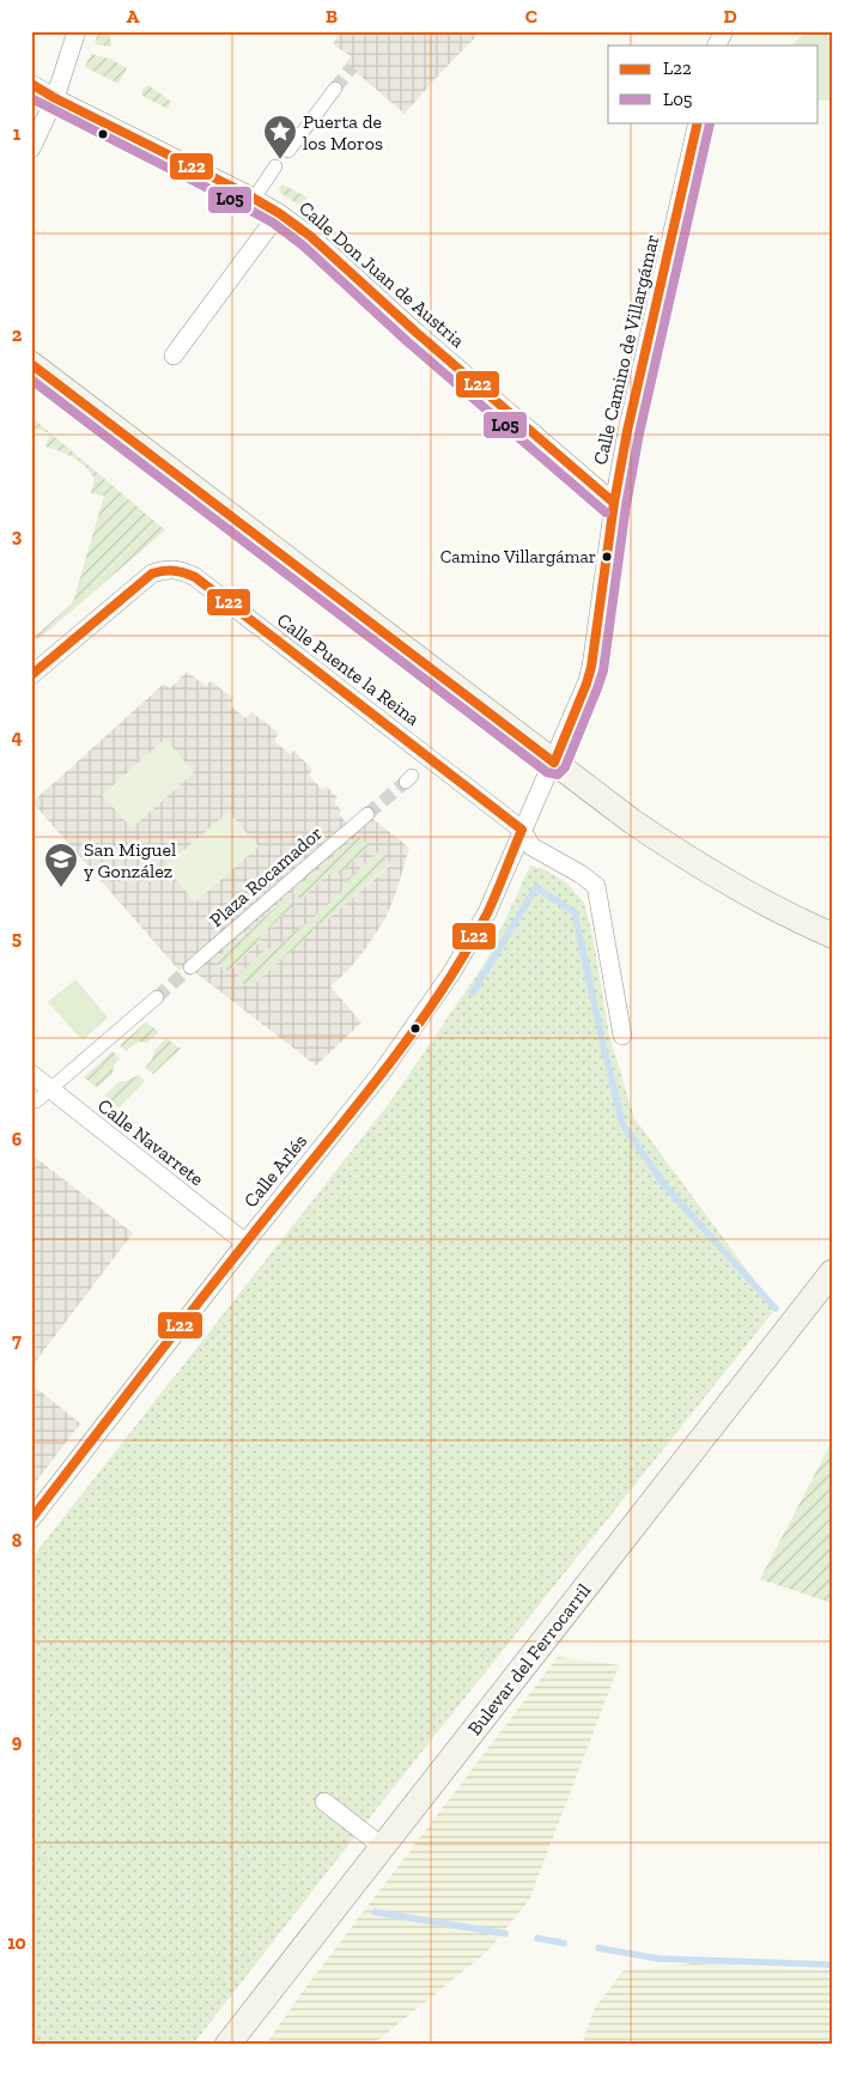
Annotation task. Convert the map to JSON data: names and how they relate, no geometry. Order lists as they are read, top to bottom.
{
  "streets": {
    "main road": ["Bulevar del Ferrocarril"],
    "street": [
      "Calle Don Juan de Austria",
      "Calle Camino de Villargámar",
      "Calle Puente la Reina",
      "Plaza Rocamador",
      "Calle Navarrete",
      "Calle Arlés"
    ]
  },
  "crossings": [
    ["Calle Don Juan de Austria", "Calle Camino de Villargámar"],
    ["Calle Camino de Villargámar", "Calle Puente la Reina"],
    ["Calle Camino de Villargámar", "Calle Arlés"],
    ["Calle Puente la Reina", "Calle Arlés"],
    ["Calle Navarrete", "Calle Arlés"]
  ],
  "places": {
    "place": ["Puerta de los Moros"],
    "other": ["Camino Villargámar"],
    "school or university": ["San Miguel y González"]
  },
  "lines": ["transit line L22", "transit line L05"],
  "legend": ["L22", "L05"],
  "grid": {
    "columns": [
      "A",
      "B",
      "C",
      "D"
    ],
    "rows": [
      "1",
      "2",
      "3",
      "4",
      "5",
      "6",
      "7",
      "8",
      "9",
      "10"
    ]
  }
}
